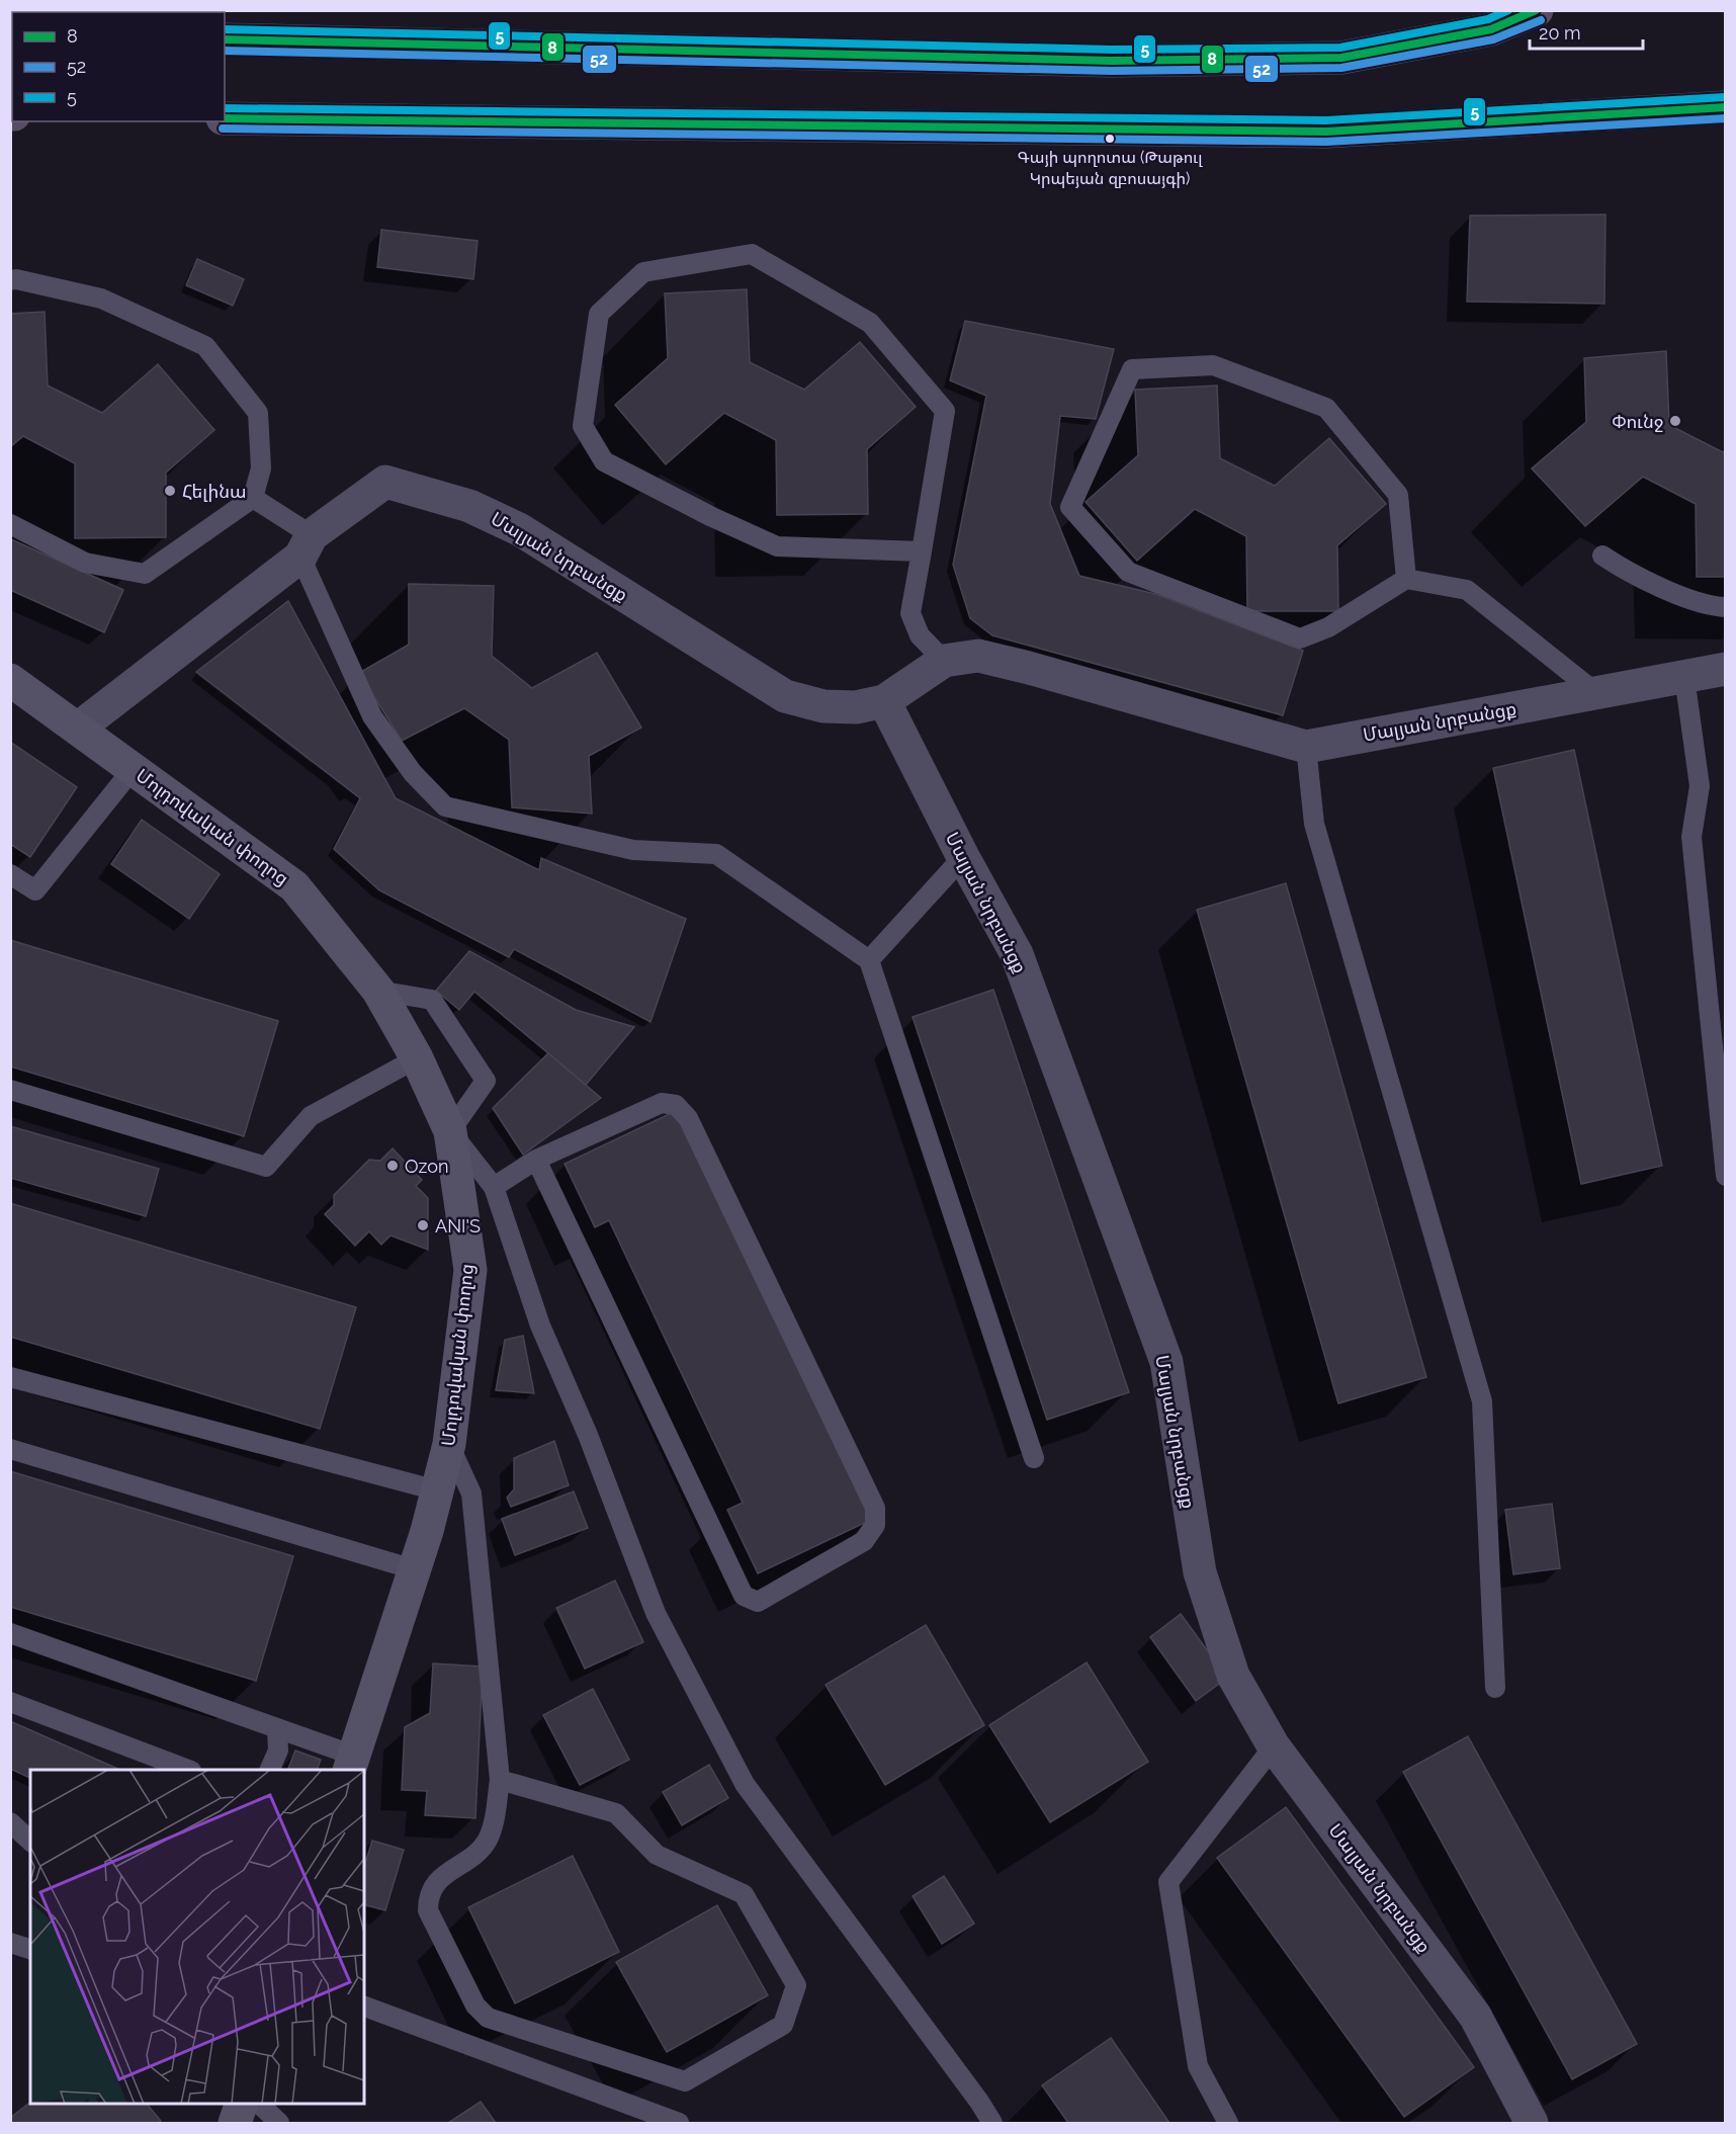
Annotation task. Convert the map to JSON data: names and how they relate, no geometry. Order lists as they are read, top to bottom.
{
  "streets": {
    "street": ["Մալյան նրբանցք", "Մոլդովական փողոց"]
  },
  "crossings": [
    ["Մալյան նրբանցք", "Մոլդովական փողոց"]
  ],
  "places": [
    "Գայի պողոտա (Թաթուլ Կրպեյան զբոսայգի)",
    "Փունջ",
    "Հելինա",
    "Ozon",
    "ANI'S"
  ],
  "lines": ["transit line 8", "transit line 5", "transit line 52"],
  "legend": ["8", "52", "5"],
  "scale_bar": "20 m"
}
